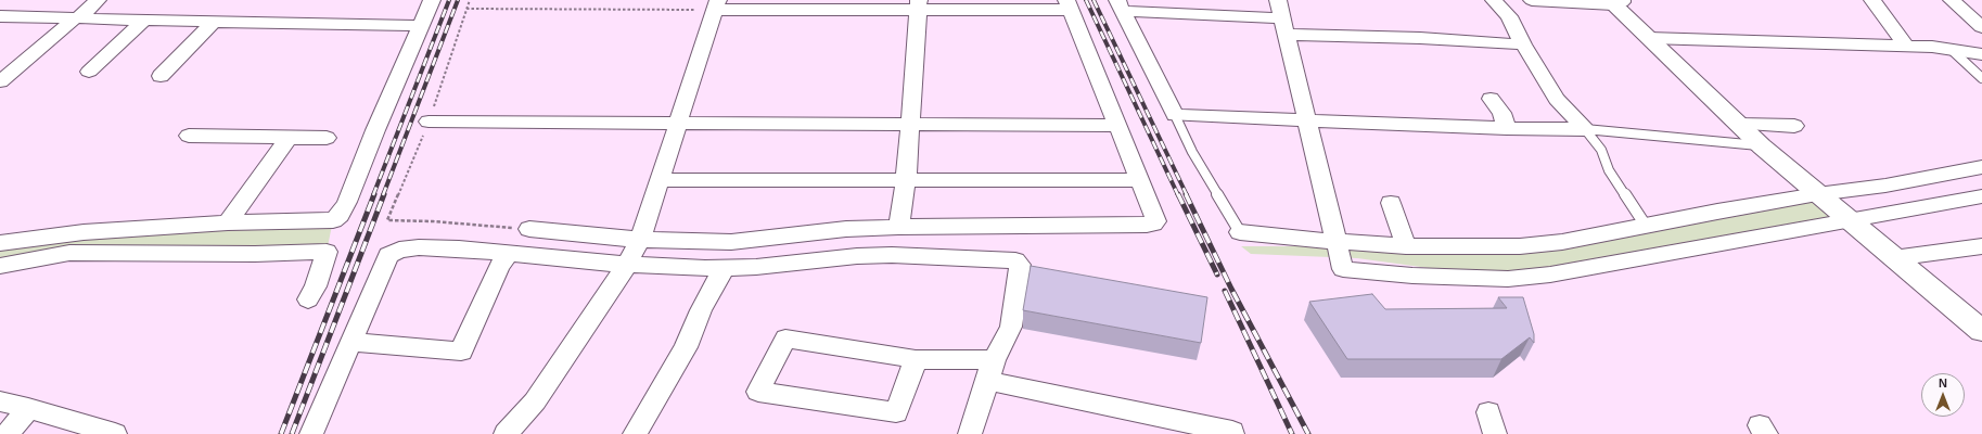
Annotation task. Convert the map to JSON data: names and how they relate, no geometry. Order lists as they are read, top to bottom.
{
  "north": "top"
}
